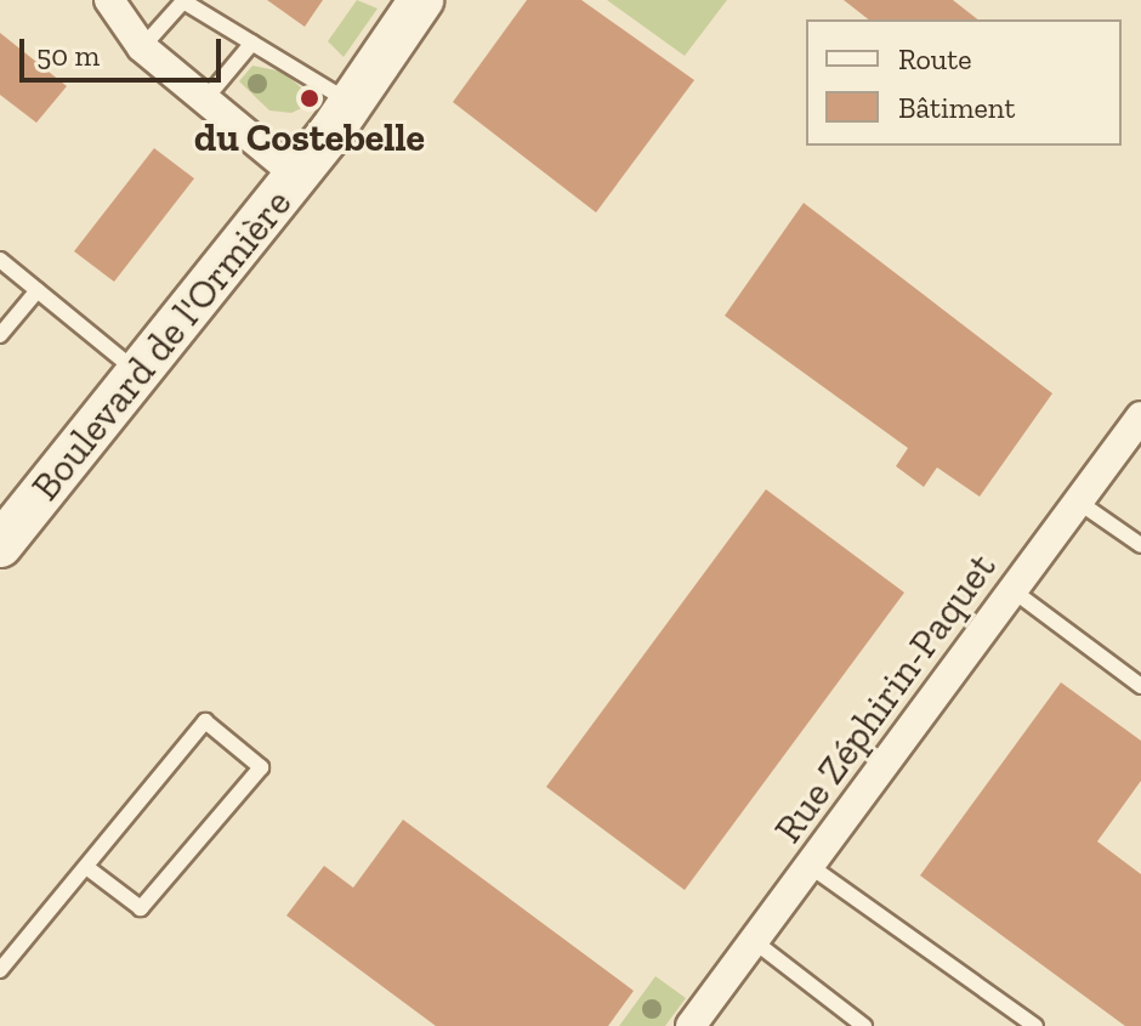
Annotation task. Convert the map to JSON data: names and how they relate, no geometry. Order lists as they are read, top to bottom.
{
  "streets": {
    "main road": ["Boulevard de l'Ormière"],
    "street": ["Rue Zéphirin-Paquet"]
  },
  "places": ["du Costebelle"],
  "legend": ["Route", "Bâtiment"],
  "scale_bar": "50 m"
}
